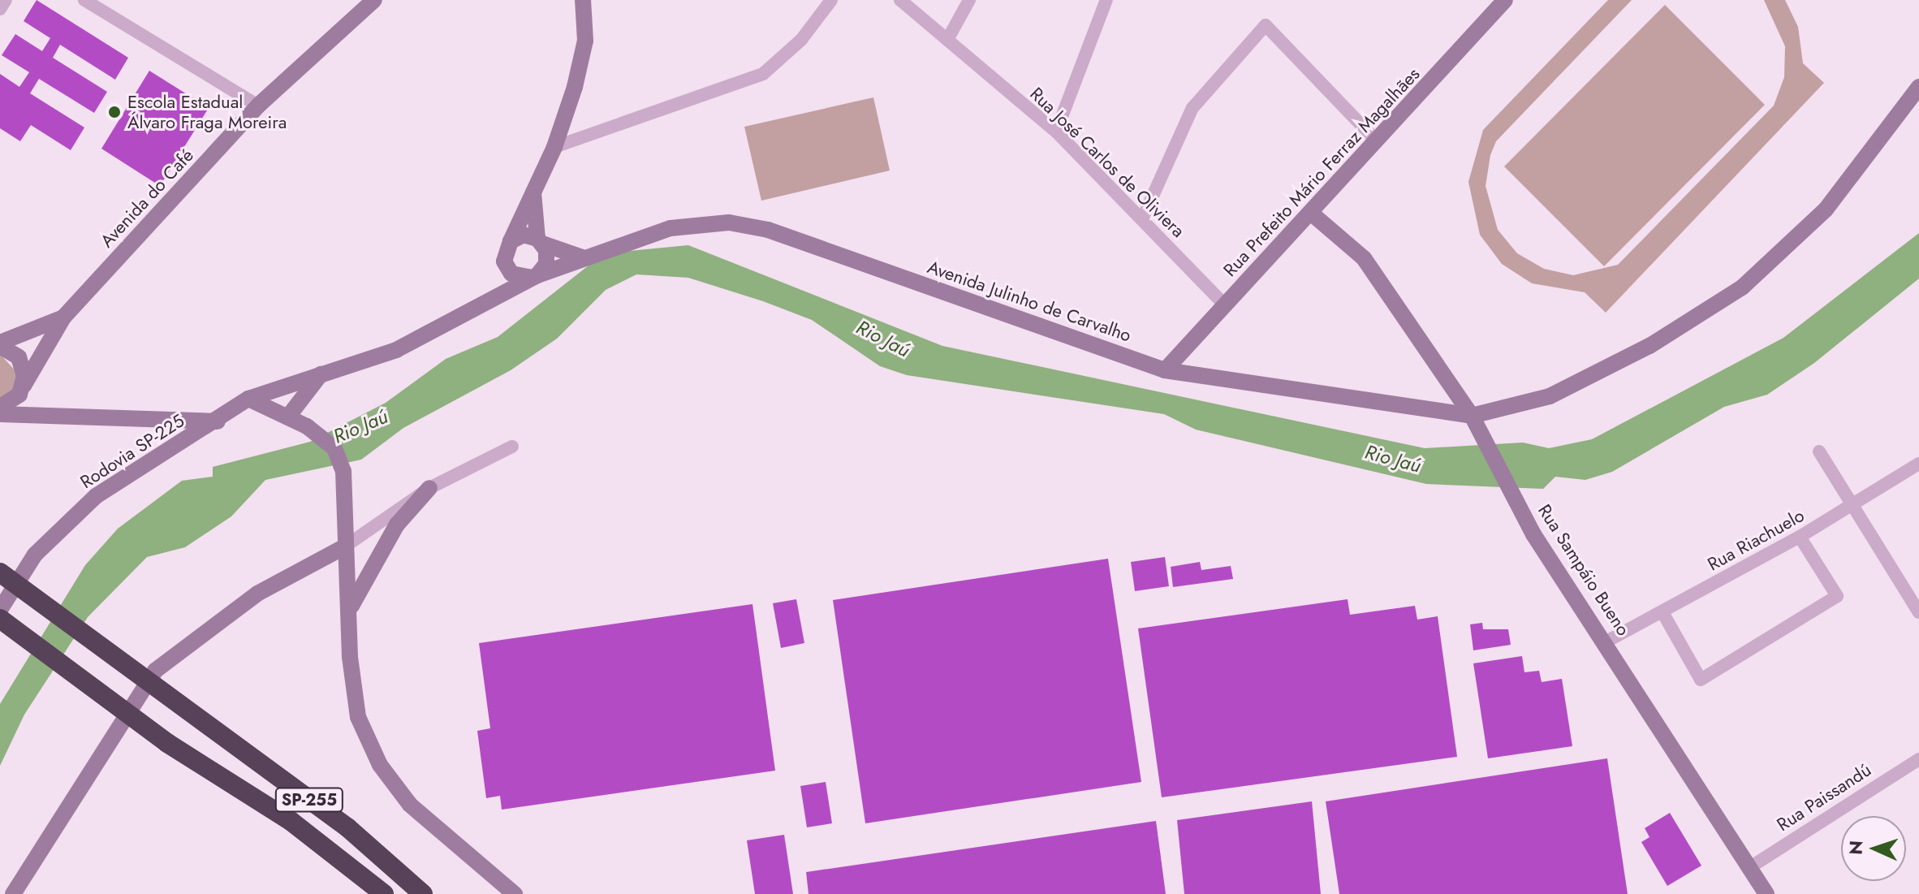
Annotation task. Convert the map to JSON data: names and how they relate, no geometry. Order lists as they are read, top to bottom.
{
  "streets": {
    "highway": ["SP-255"],
    "street": [
      "Rua José Carlos de Oliviera",
      "Rua Prefeito Mário Ferraz Magalhães",
      "Avenida do Café",
      "Avenida Julinho de Carvalho",
      "Rodovia SP-225",
      "Rua Riachuelo",
      "Rua Sampáio Bueno",
      "Rua Paissandú"
    ]
  },
  "crossings": [
    ["Rua José Carlos de Oliviera", "Rua Prefeito Mário Ferraz Magalhães"],
    ["Rua Prefeito Mário Ferraz Magalhães", "Avenida Julinho de Carvalho"],
    ["Rua Prefeito Mário Ferraz Magalhães", "Rua Sampáio Bueno"],
    ["Avenida Julinho de Carvalho", "Rodovia SP-225"],
    ["Avenida Julinho de Carvalho", "Rua Sampáio Bueno"],
    ["Rua Riachuelo", "Rua Sampáio Bueno"],
    ["Rua Sampáio Bueno", "Rua Paissandú"]
  ],
  "water": ["Rio Jaú"],
  "places": ["Escola Estadual Álvaro Fraga Moreira"],
  "north": "left"
}
